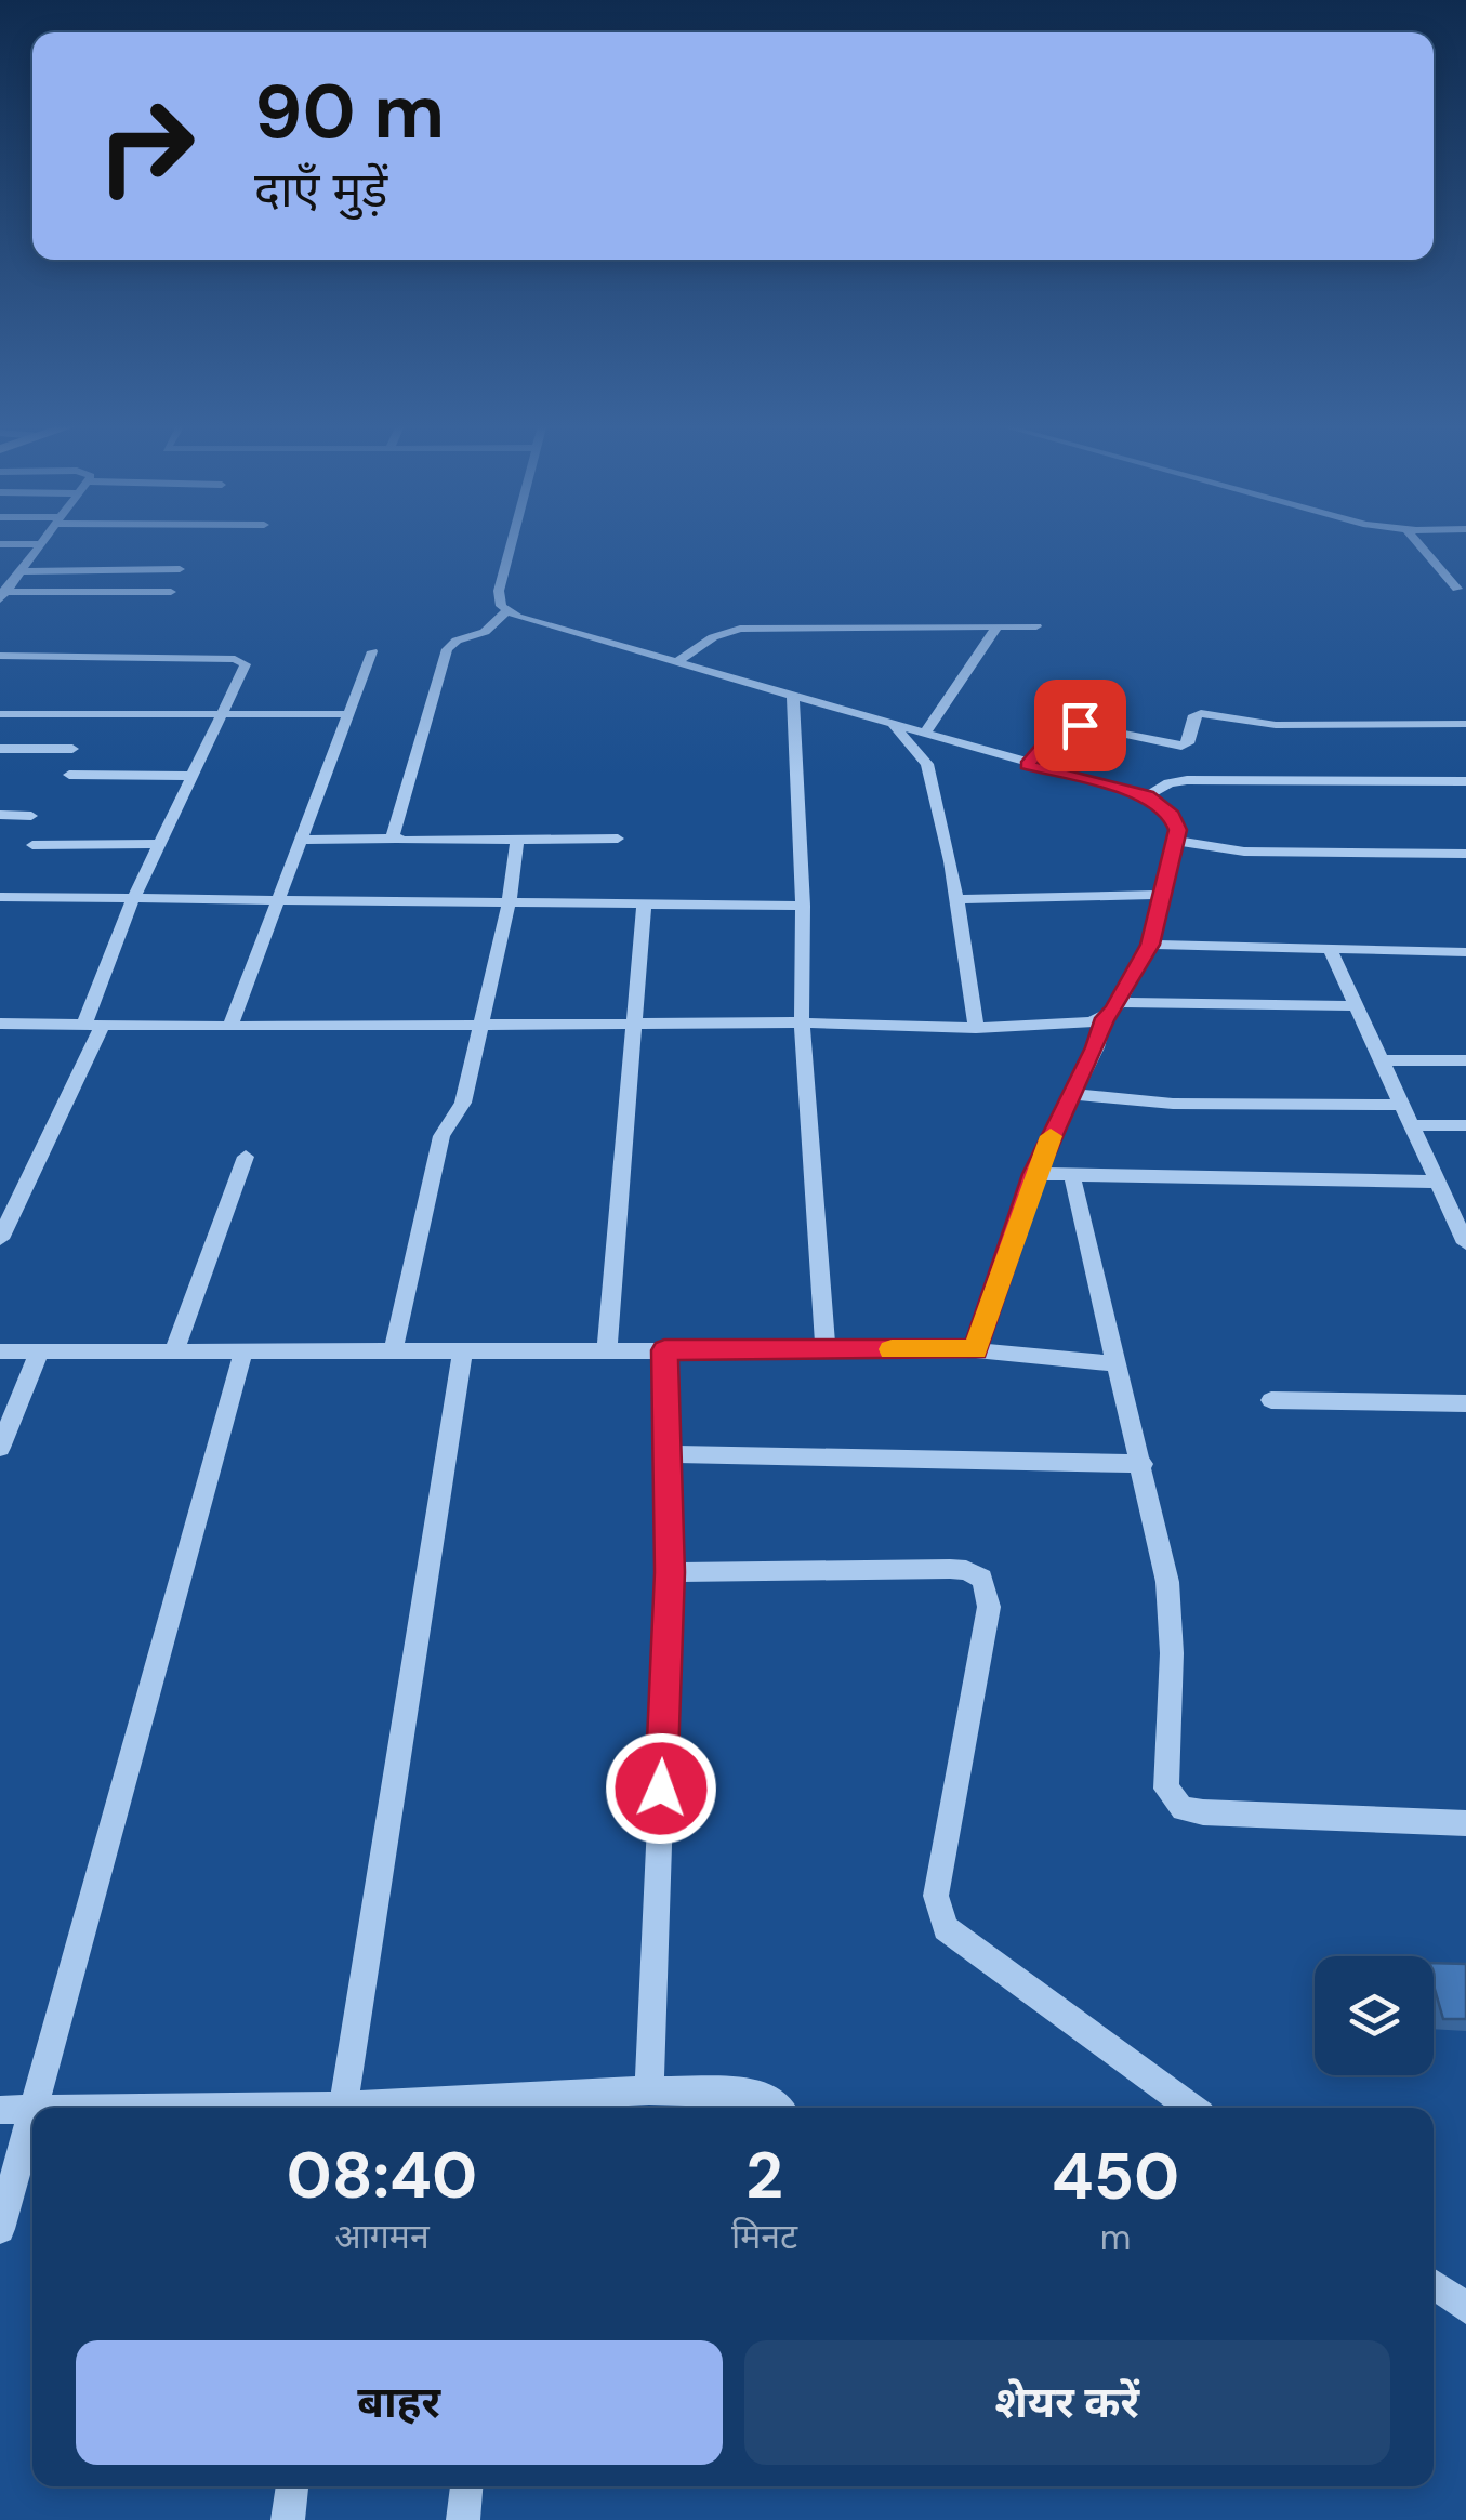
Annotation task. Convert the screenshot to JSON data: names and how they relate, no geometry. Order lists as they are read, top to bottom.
{
  "page": {
    "turn": ["90 m", "दाएँ मुड़ें"],
    "eta": [
      "08:40",
      "आगमन",
      "2",
      "मिनट",
      "450",
      "m"
    ],
    "buttons": ["बाहर", "शेयर करें"]
  }
}
